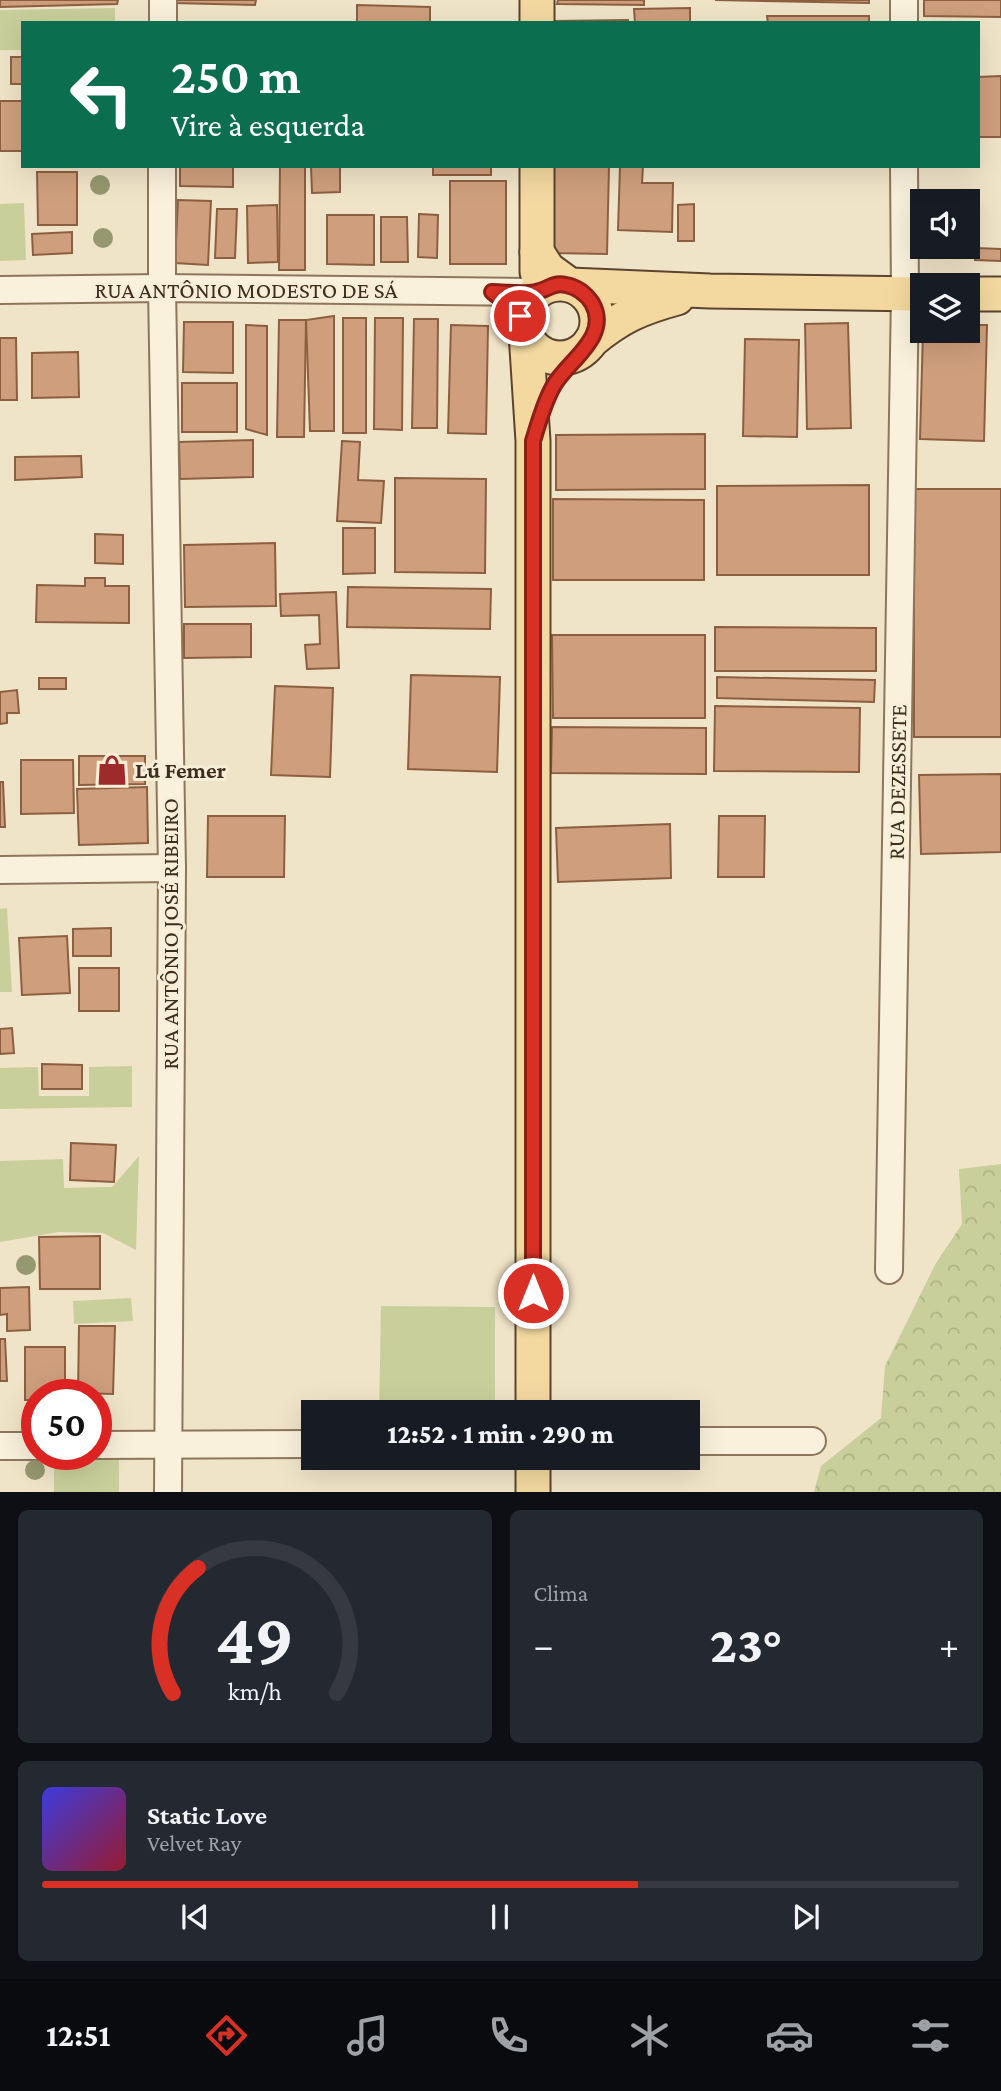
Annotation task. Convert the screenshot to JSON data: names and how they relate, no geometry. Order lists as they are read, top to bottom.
{
  "streets": {
    "street": ["RUA ANTÔNIO MODESTO DE SÁ", "RUA DEZESSETE", "RUA ANTÔNIO JOSÉ RIBEIRO"]
  },
  "crossings": [
    ["RUA ANTÔNIO MODESTO DE SÁ", "RUA ANTÔNIO JOSÉ RIBEIRO"]
  ],
  "places": {
    "shop": ["Lú Femer"]
  },
  "page": {
    "turn": ["250 m", "Vire à esquerda"],
    "limit": "50",
    "trip": "12:52 · 1 min · 290 m",
    "tile": "Clima",
    "heat": ["−", "23°", "+"],
    "song": ["Static Love", "Velvet Ray"],
    "tabs": "12:51",
    "gauge": ["49", "km/h"]
  }
}
